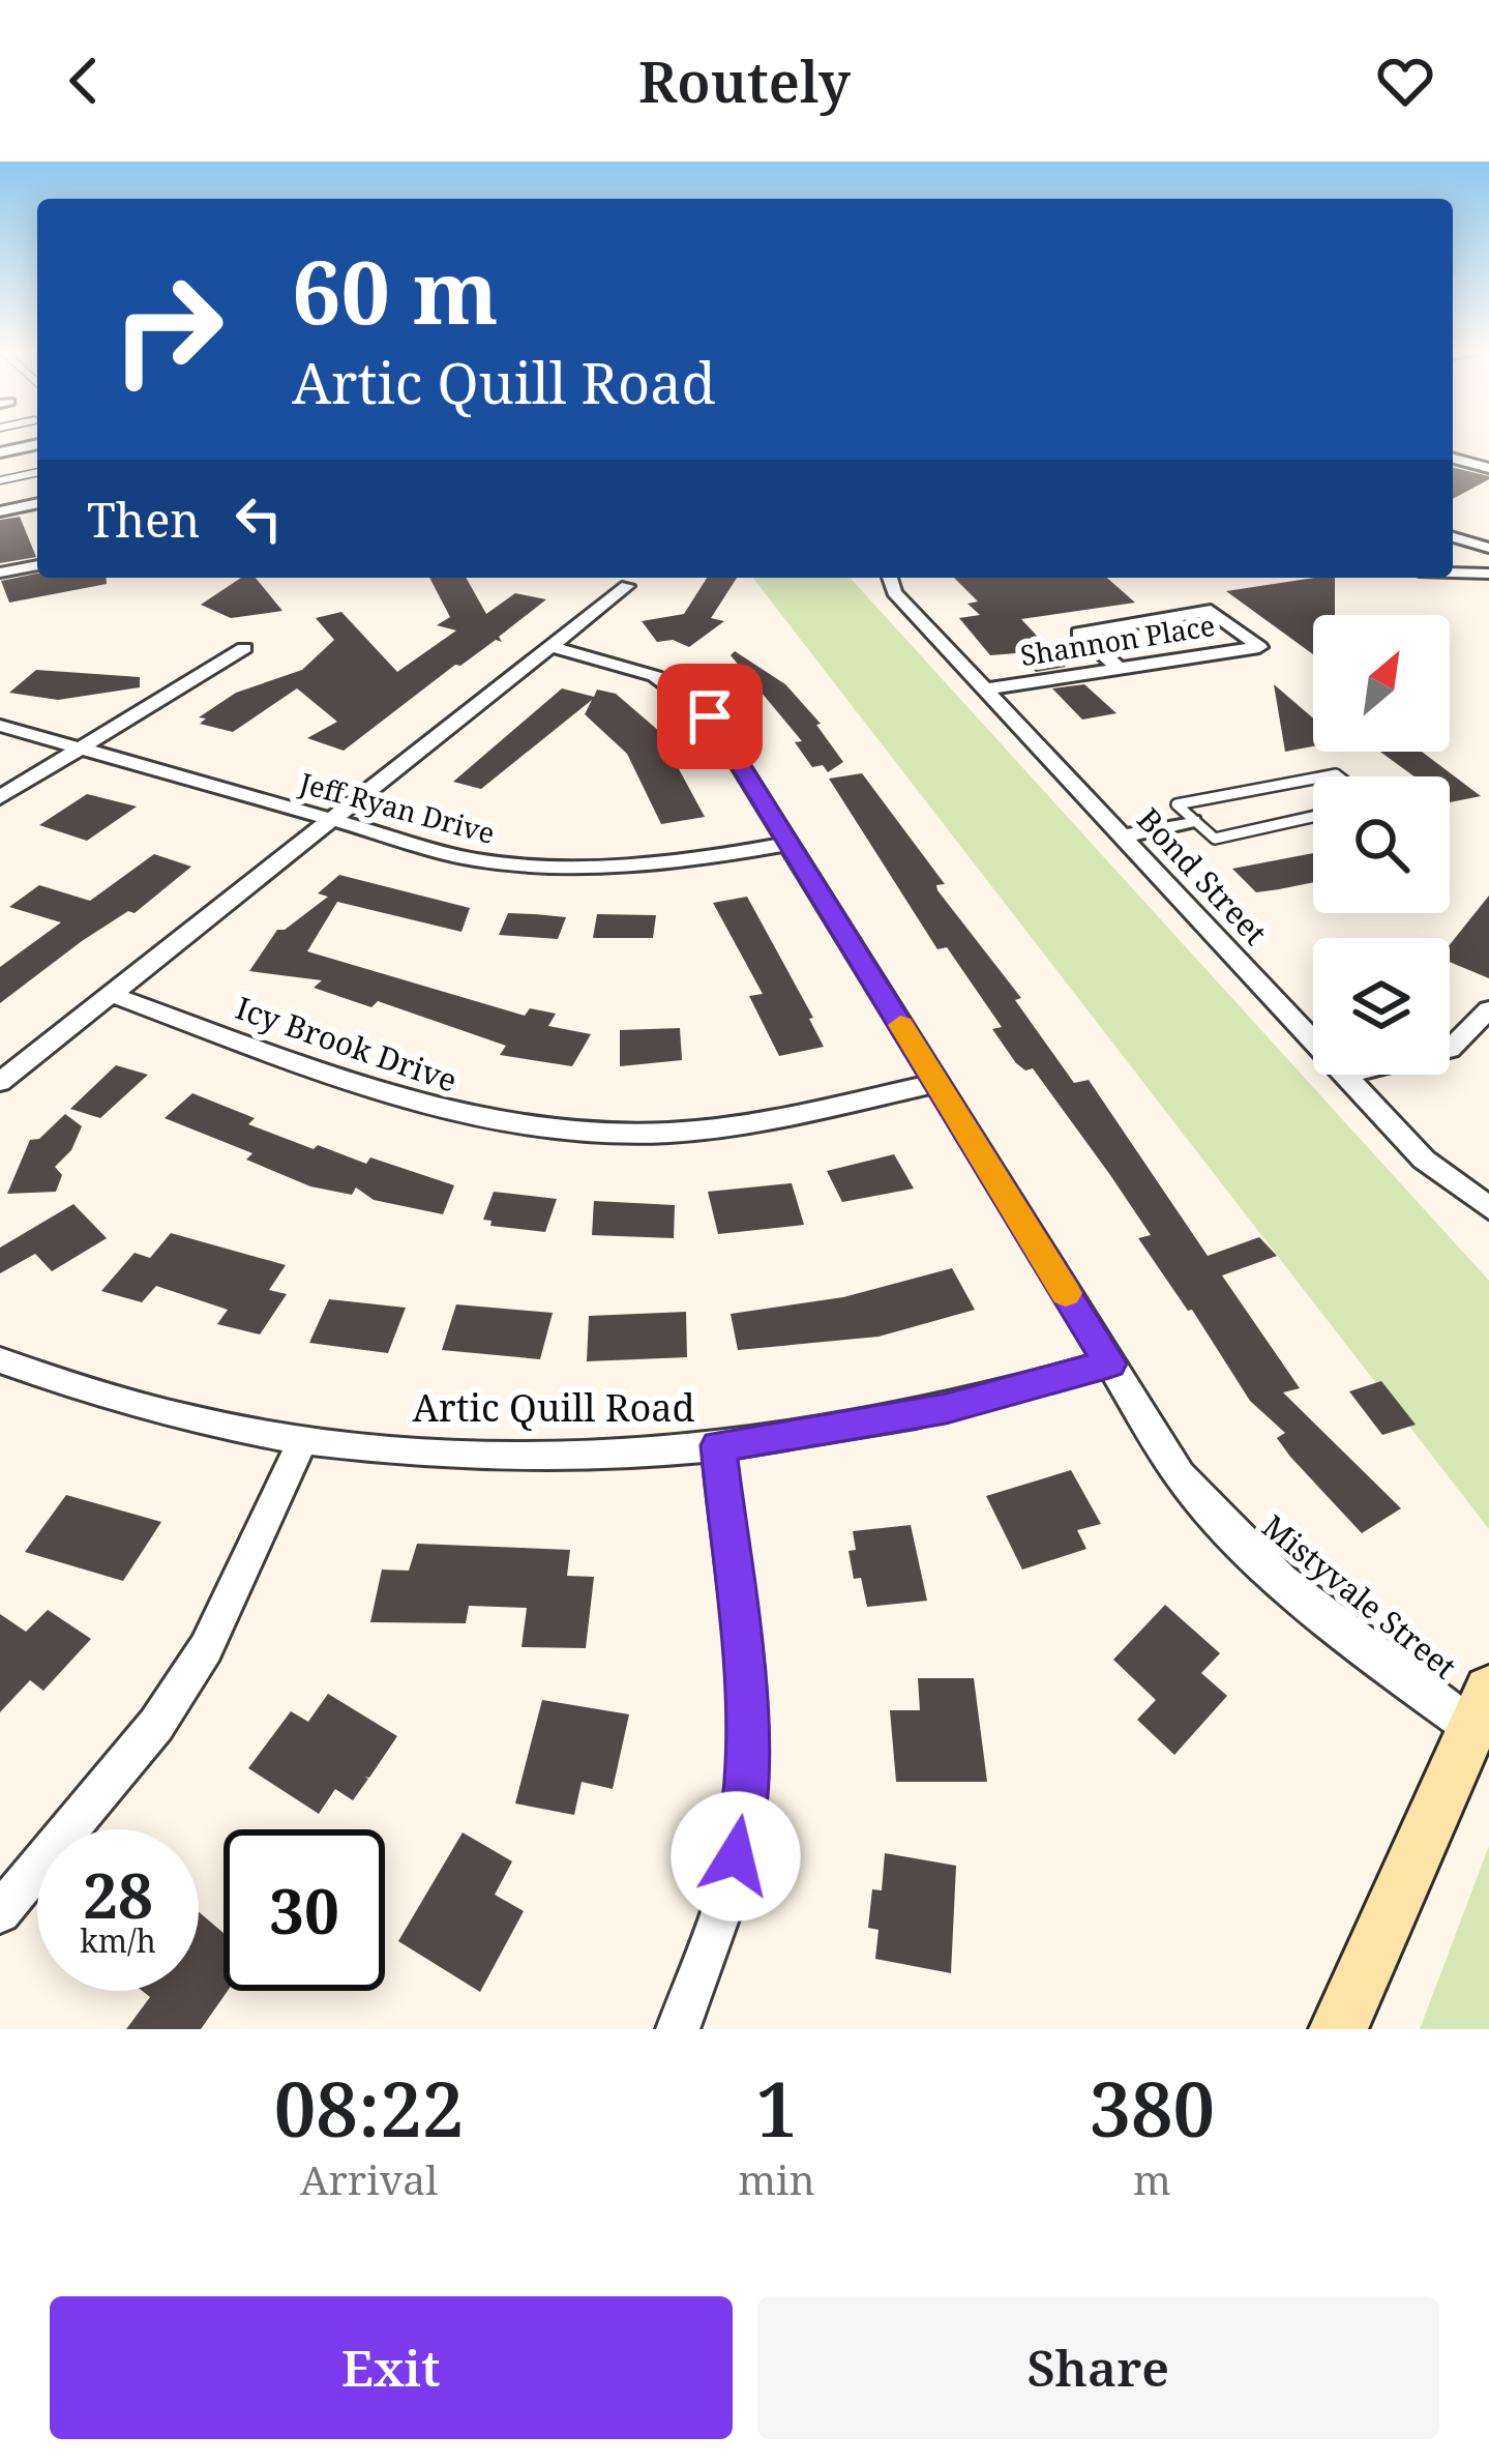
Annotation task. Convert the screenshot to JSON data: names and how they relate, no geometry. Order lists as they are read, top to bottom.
{
  "streets": {
    "street": [
      "Shannon Place",
      "Jeff Ryan Drive",
      "Bond Street",
      "Icy Brook Drive",
      "Artic Quill Road",
      "Mistyvale Street"
    ]
  },
  "crossings": [
    ["Shannon Place", "Bond Street"],
    ["Jeff Ryan Drive", "Mistyvale Street"],
    ["Icy Brook Drive", "Mistyvale Street"],
    ["Artic Quill Road", "Mistyvale Street"]
  ],
  "north": "top right",
  "page": {
    "header": "Routely",
    "turn": ["60 m", "Artic Quill Road"],
    "then": "Then",
    "speed": "28 km/h",
    "limit": "30",
    "eta": [
      "08:22",
      "Arrival",
      "1",
      "min",
      "380",
      "m"
    ],
    "buttons": ["Exit", "Share"]
  }
}
